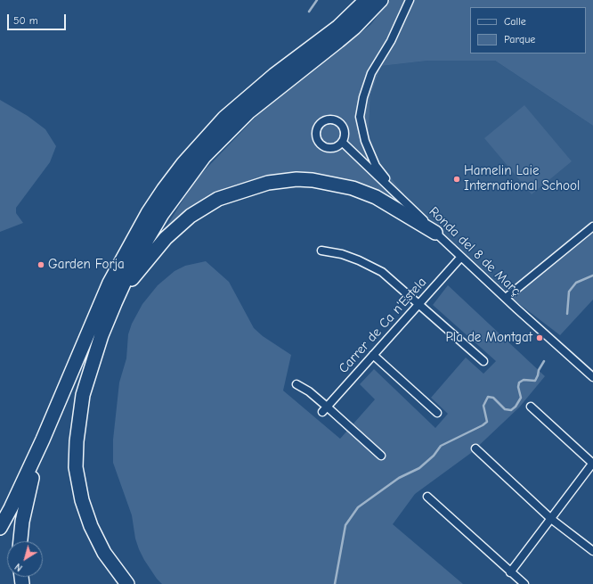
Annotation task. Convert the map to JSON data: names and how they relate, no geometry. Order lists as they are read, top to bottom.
{
  "streets": {
    "street": ["Ronda del 8 de Març", "Carrer de Ca n'Estela"]
  },
  "crossings": [
    ["Ronda del 8 de Març", "Carrer de Ca n'Estela"]
  ],
  "places": ["Hamelin Laie International School", "Garden Forja", "Pla de Montgat"],
  "legend": ["Calle", "Parque"],
  "scale_bar": "50 m",
  "north": "bottom left"
}
